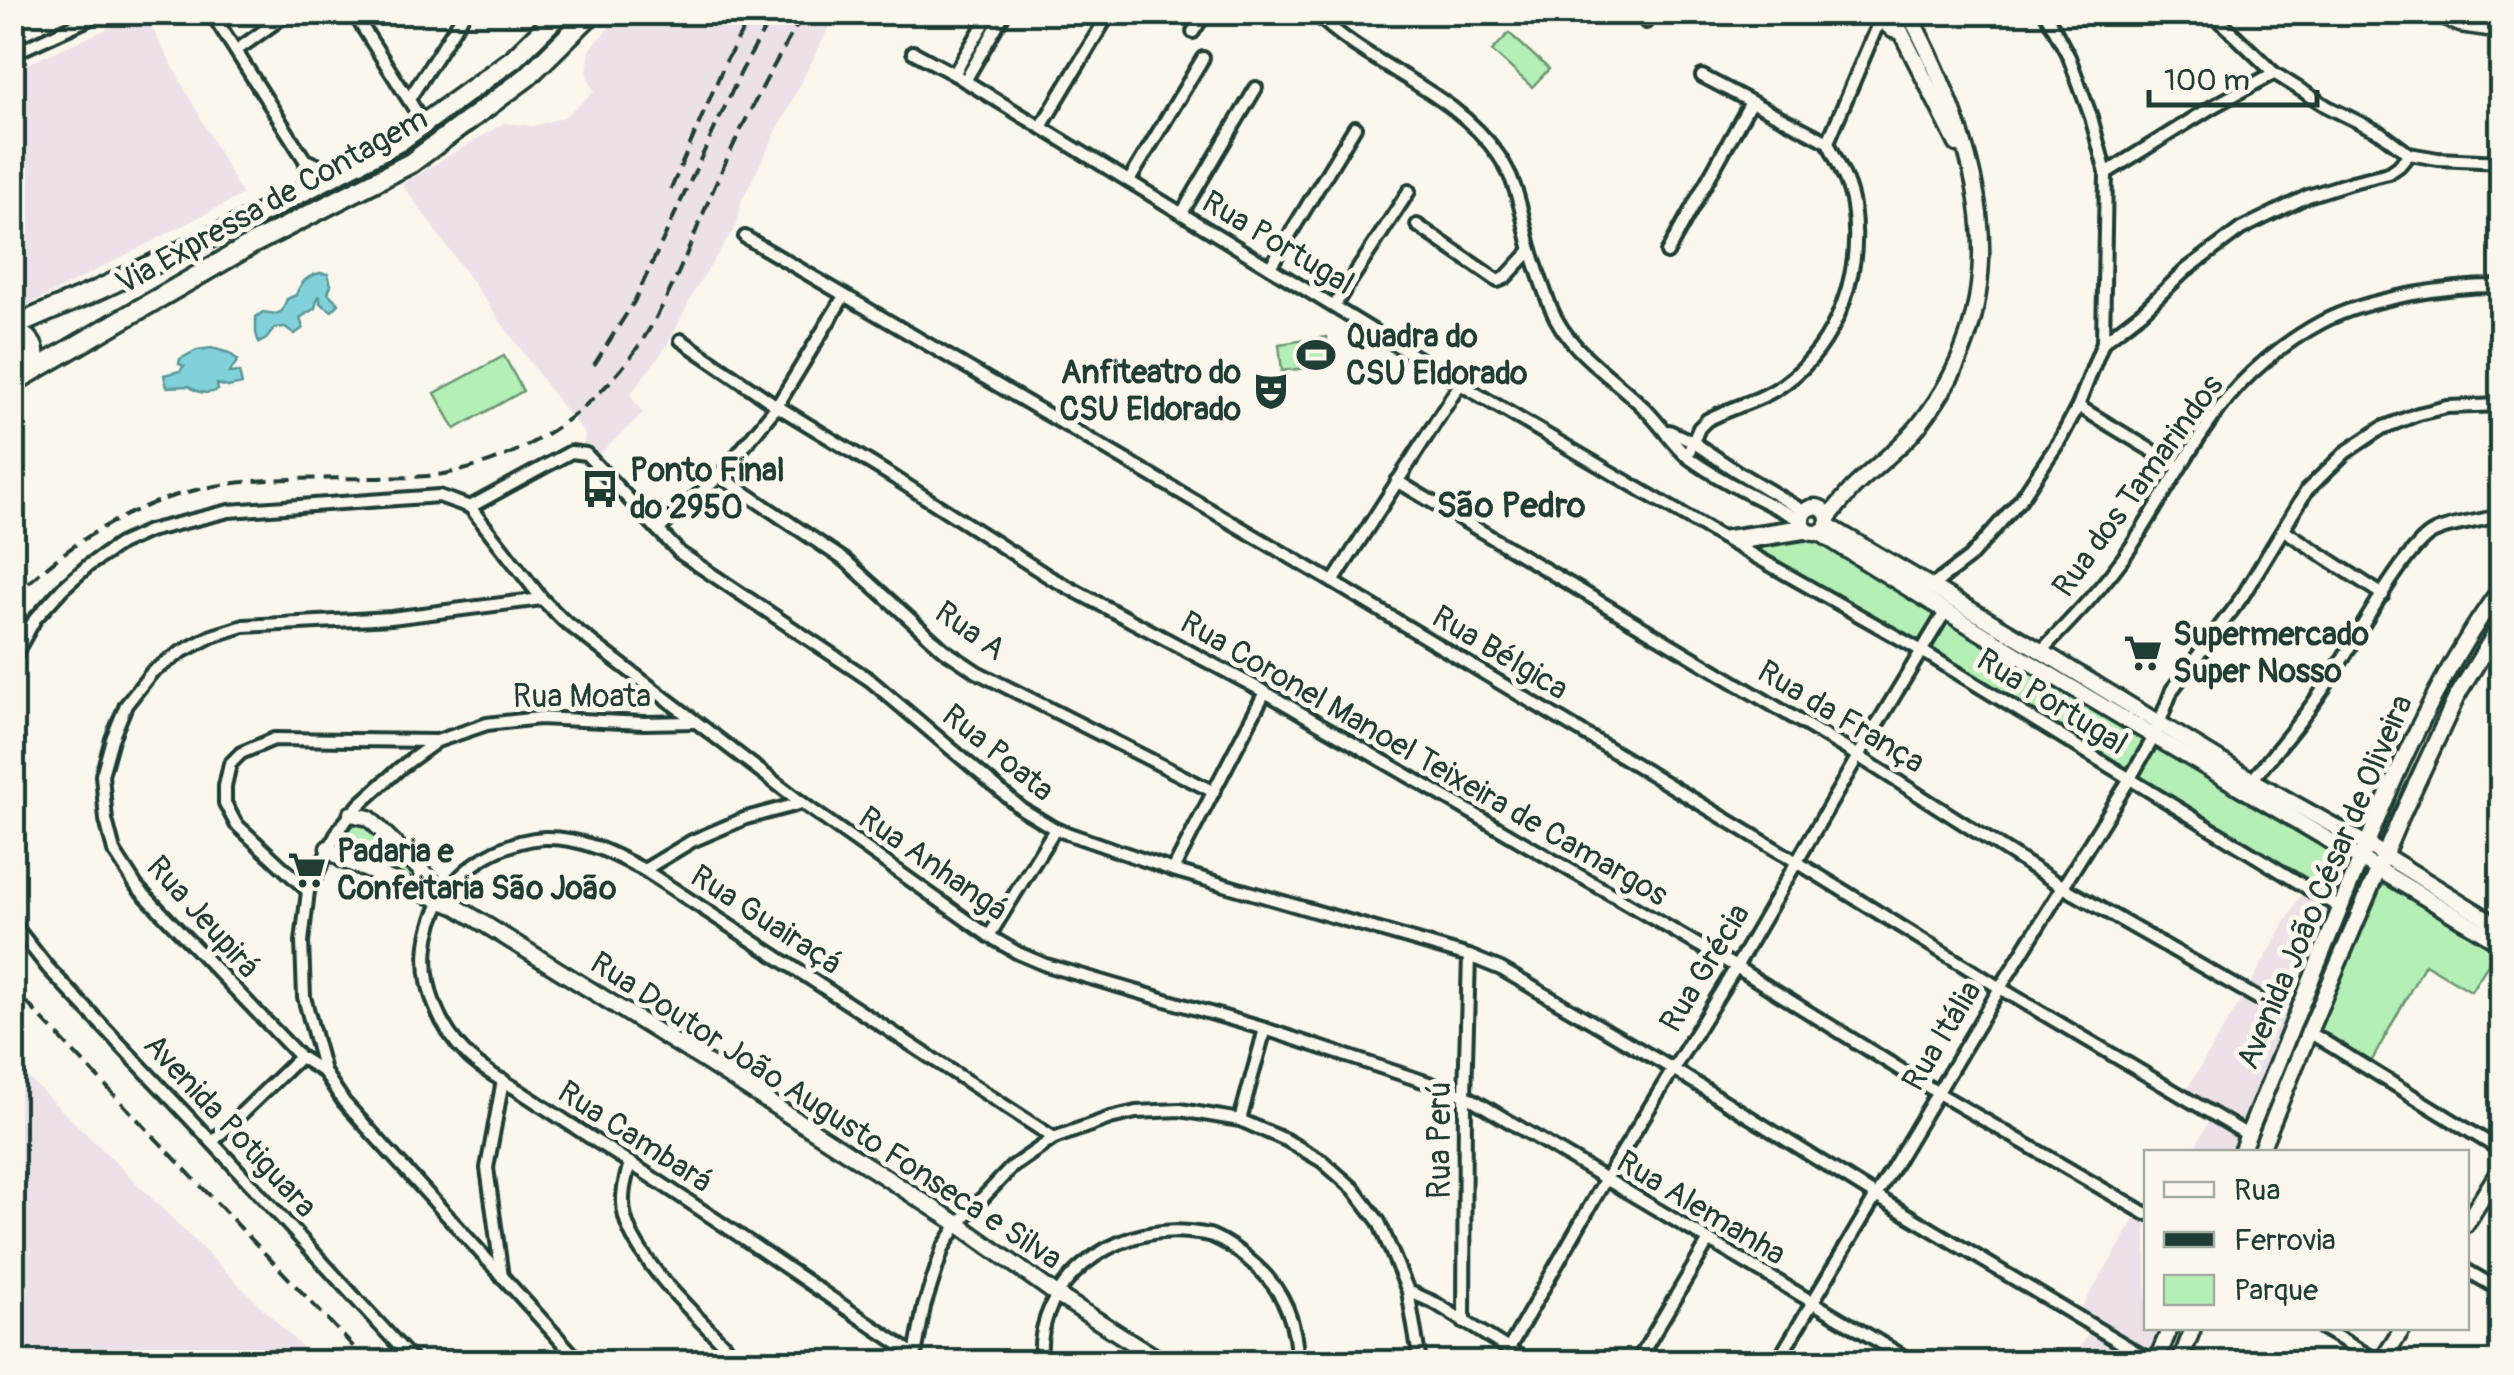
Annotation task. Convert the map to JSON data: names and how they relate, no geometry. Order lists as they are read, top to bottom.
{
  "streets": {
    "highway": ["Via Expressa de Contagem"],
    "street": [
      "Rua Portugal",
      "Rua dos Tamarindos",
      "Rua A",
      "Rua Bélgica",
      "Rua Moata",
      "Rua da França",
      "Rua Poata",
      "Rua Coronel Manoel Teixeira de Camargos",
      "Rua Anhangá",
      "Avenida João César de Oliveira",
      "Rua Jeupirá",
      "Rua Guairaçá",
      "Rua Grécia",
      "Rua Itália",
      "Rua Doutor João Augusto Fonseca e Silva",
      "Avenida Potiguara",
      "Rua Cambará",
      "Rua Perú",
      "Rua Alemanha"
    ]
  },
  "crossings": [
    ["Rua Portugal", "Avenida João César de Oliveira"],
    ["Rua Portugal", "Rua Grécia"],
    ["Rua Portugal", "Rua Itália"],
    ["Rua Bélgica", "Avenida João César de Oliveira"],
    ["Rua Bélgica", "Rua Grécia"],
    ["Rua Bélgica", "Rua Itália"],
    ["Rua Moata", "Rua Anhangá"],
    ["Rua Moata", "Rua Jeupirá"],
    ["Rua Moata", "Rua Doutor João Augusto Fonseca e Silva"],
    ["Rua da França", "Rua Grécia"],
    ["Rua da França", "Rua Itália"],
    ["Rua Poata", "Rua Anhangá"],
    ["Rua Poata", "Rua Grécia"],
    ["Rua Poata", "Rua Itália"],
    ["Rua Poata", "Rua Perú"],
    ["Rua Coronel Manoel Teixeira de Camargos", "Rua Grécia"],
    ["Rua Coronel Manoel Teixeira de Camargos", "Rua Itália"],
    ["Rua Anhangá", "Rua Jeupirá"],
    ["Rua Anhangá", "Rua Perú"],
    ["Rua Anhangá", "Rua Alemanha"],
    ["Rua Guairaçá", "Rua Doutor João Augusto Fonseca e Silva"],
    ["Rua Guairaçá", "Rua Cambará"],
    ["Rua Grécia", "Rua Alemanha"],
    ["Rua Itália", "Rua Alemanha"],
    ["Rua Doutor João Augusto Fonseca e Silva", "Rua Cambará"],
    ["Rua Perú", "Rua Alemanha"]
  ],
  "districts": ["São Pedro"],
  "places": {
    "sports": ["Quadra do CSU Eldorado"],
    "theatre": ["Anfiteatro do CSU Eldorado"],
    "bus stop": ["Ponto Final do 2950"],
    "supermarket": ["Supermercado Super Nosso", "Padaria e Confeitaria São João"]
  },
  "legend": ["Rua", "Ferrovia", "Parque"],
  "scale_bar": "100 m"
}
